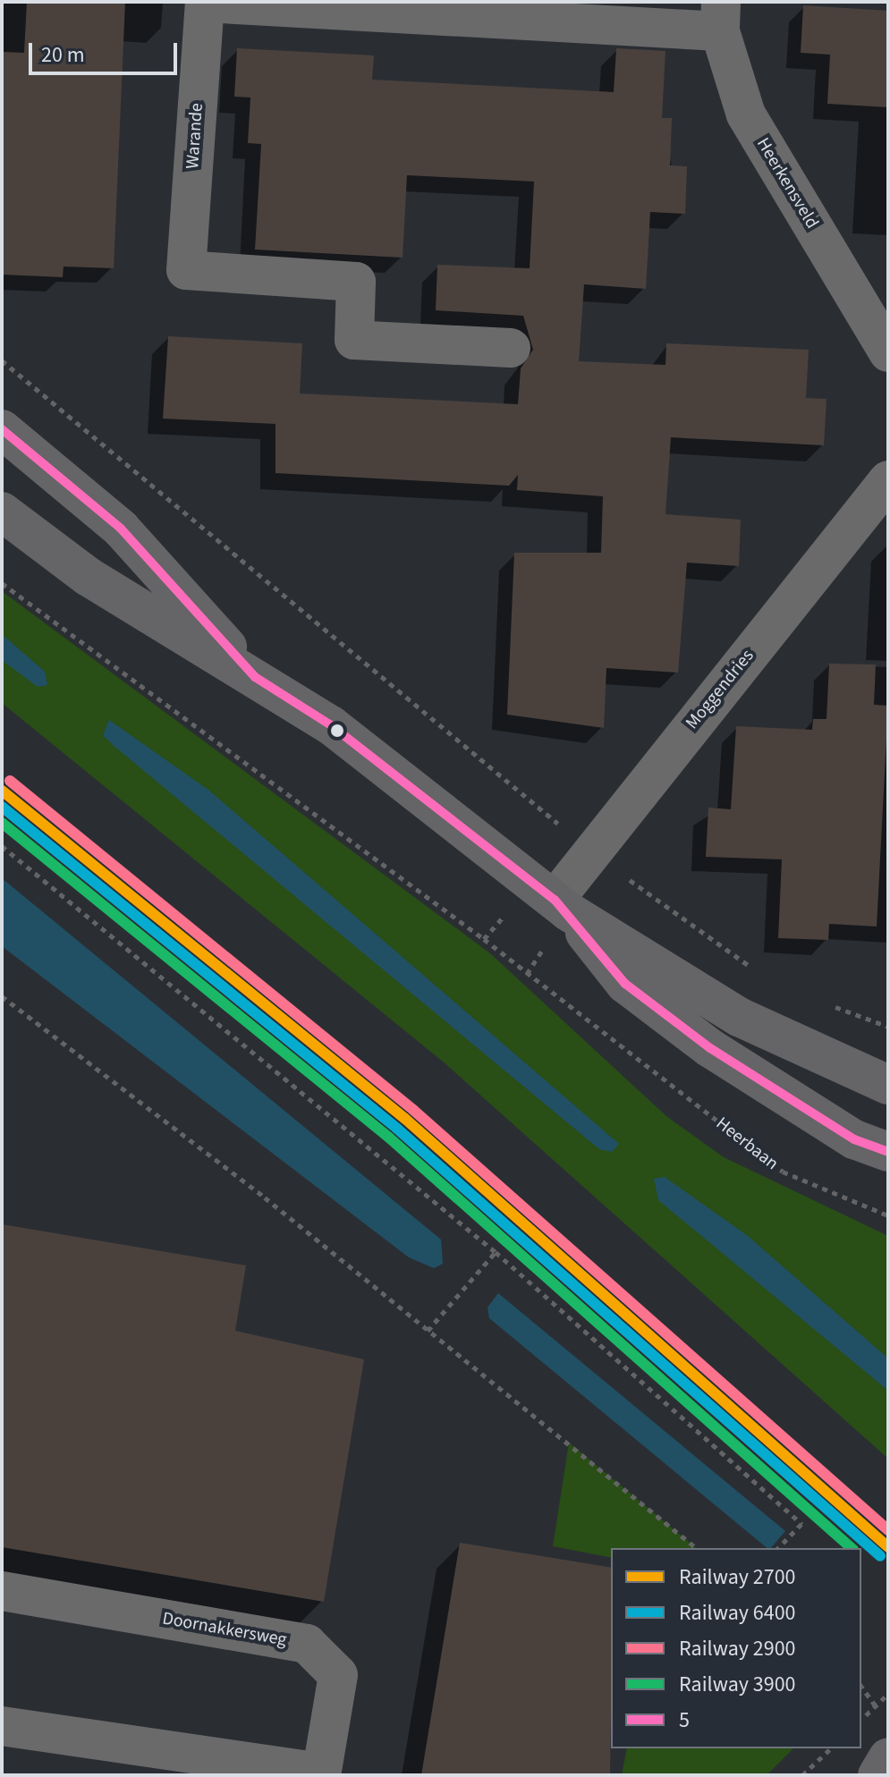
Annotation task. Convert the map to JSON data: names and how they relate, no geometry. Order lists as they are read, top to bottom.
{
  "streets": {
    "street": [
      "Warande",
      "Heerkensveld",
      "Moggendries",
      "Doornakkersweg"
    ],
    "path": ["Heerbaan"]
  },
  "crossings": [
    ["Warande", "Heerkensveld"]
  ],
  "lines": [
    "transit line 5",
    "rail line 2900",
    "rail line 2700",
    "rail line 6400",
    "rail line 3900"
  ],
  "legend": [
    "Railway 2700",
    "Railway 6400",
    "Railway 2900",
    "Railway 3900",
    "5"
  ],
  "scale_bar": "20 m"
}
